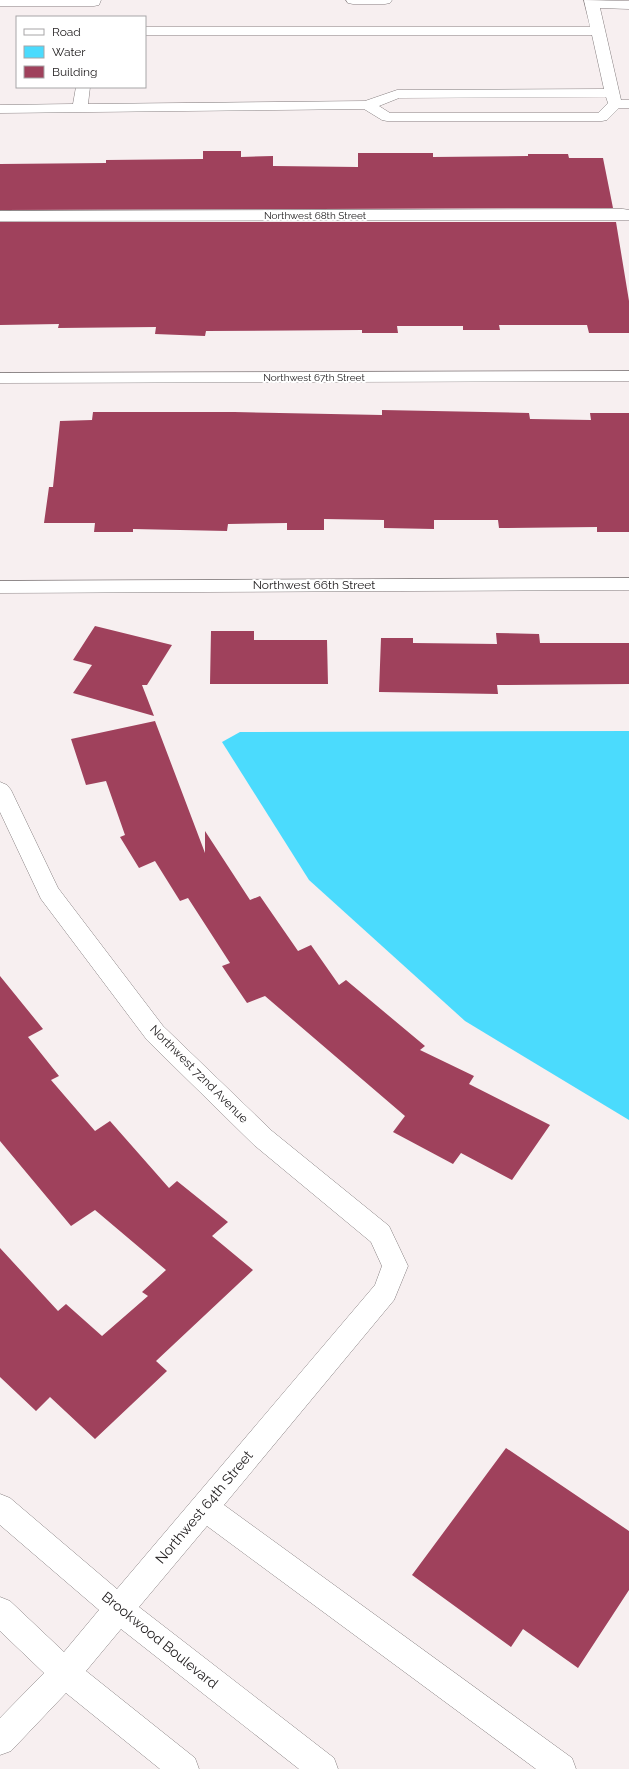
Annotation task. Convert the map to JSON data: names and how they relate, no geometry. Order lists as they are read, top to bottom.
{
  "streets": {
    "street": [
      "Northwest 68th Street",
      "Northwest 67th Street",
      "Northwest 66th Street",
      "Northwest 72nd Avenue",
      "Northwest 64th Street",
      "Brookwood Boulevard"
    ]
  },
  "crossings": [
    ["Northwest 72nd Avenue", "Northwest 64th Street"],
    ["Northwest 64th Street", "Brookwood Boulevard"]
  ],
  "legend": ["Road", "Water", "Building"]
}
